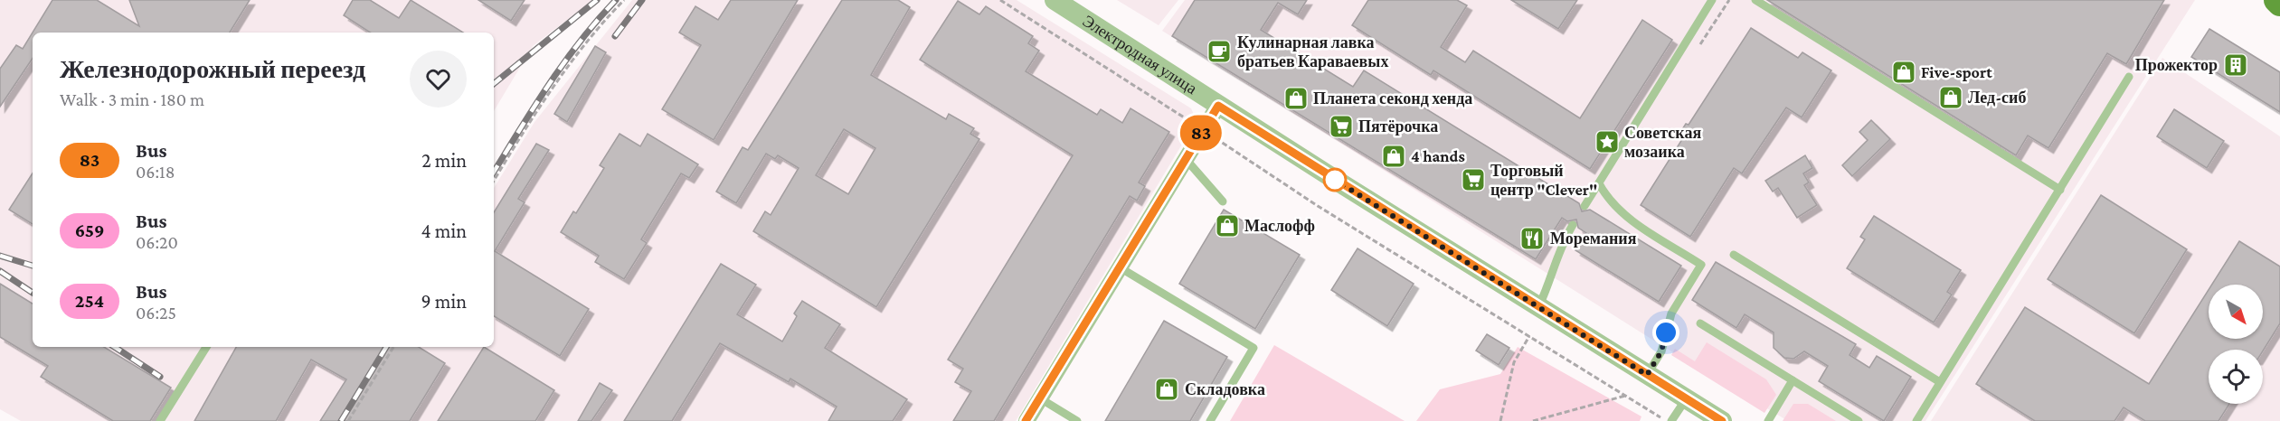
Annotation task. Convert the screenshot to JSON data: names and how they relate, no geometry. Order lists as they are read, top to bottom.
{
  "streets": {
    "street": ["Электродная улица"]
  },
  "places": {
    "cafe": ["Кулинарная лавка братьев Караваевых"],
    "building": ["Прожектор"],
    "shop": [
      "Five-sport",
      "Лед-сиб",
      "Планета секонд хенда",
      "4 hands",
      "Маслофф",
      "Складовка"
    ],
    "supermarket": ["Пятёрочка", "Торговый центр \"Clever\""],
    "place": ["Советская мозаика"],
    "restaurant": ["Моремания"]
  },
  "lines": ["bus line 83"],
  "north": "bottom right",
  "page": {
    "on_map": "83",
    "heading": ["Железнодорожный переезд", "Walk · 3 min · 180 m"],
    "list": [
      {
        "mark": "83",
        "name": "Bus",
        "note": "06:18",
        "value": "2 min"
      },
      {
        "mark": "659",
        "name": "Bus",
        "note": "06:20",
        "value": "4 min"
      },
      {
        "mark": "254",
        "name": "Bus",
        "note": "06:25",
        "value": "9 min"
      }
    ]
  }
}
